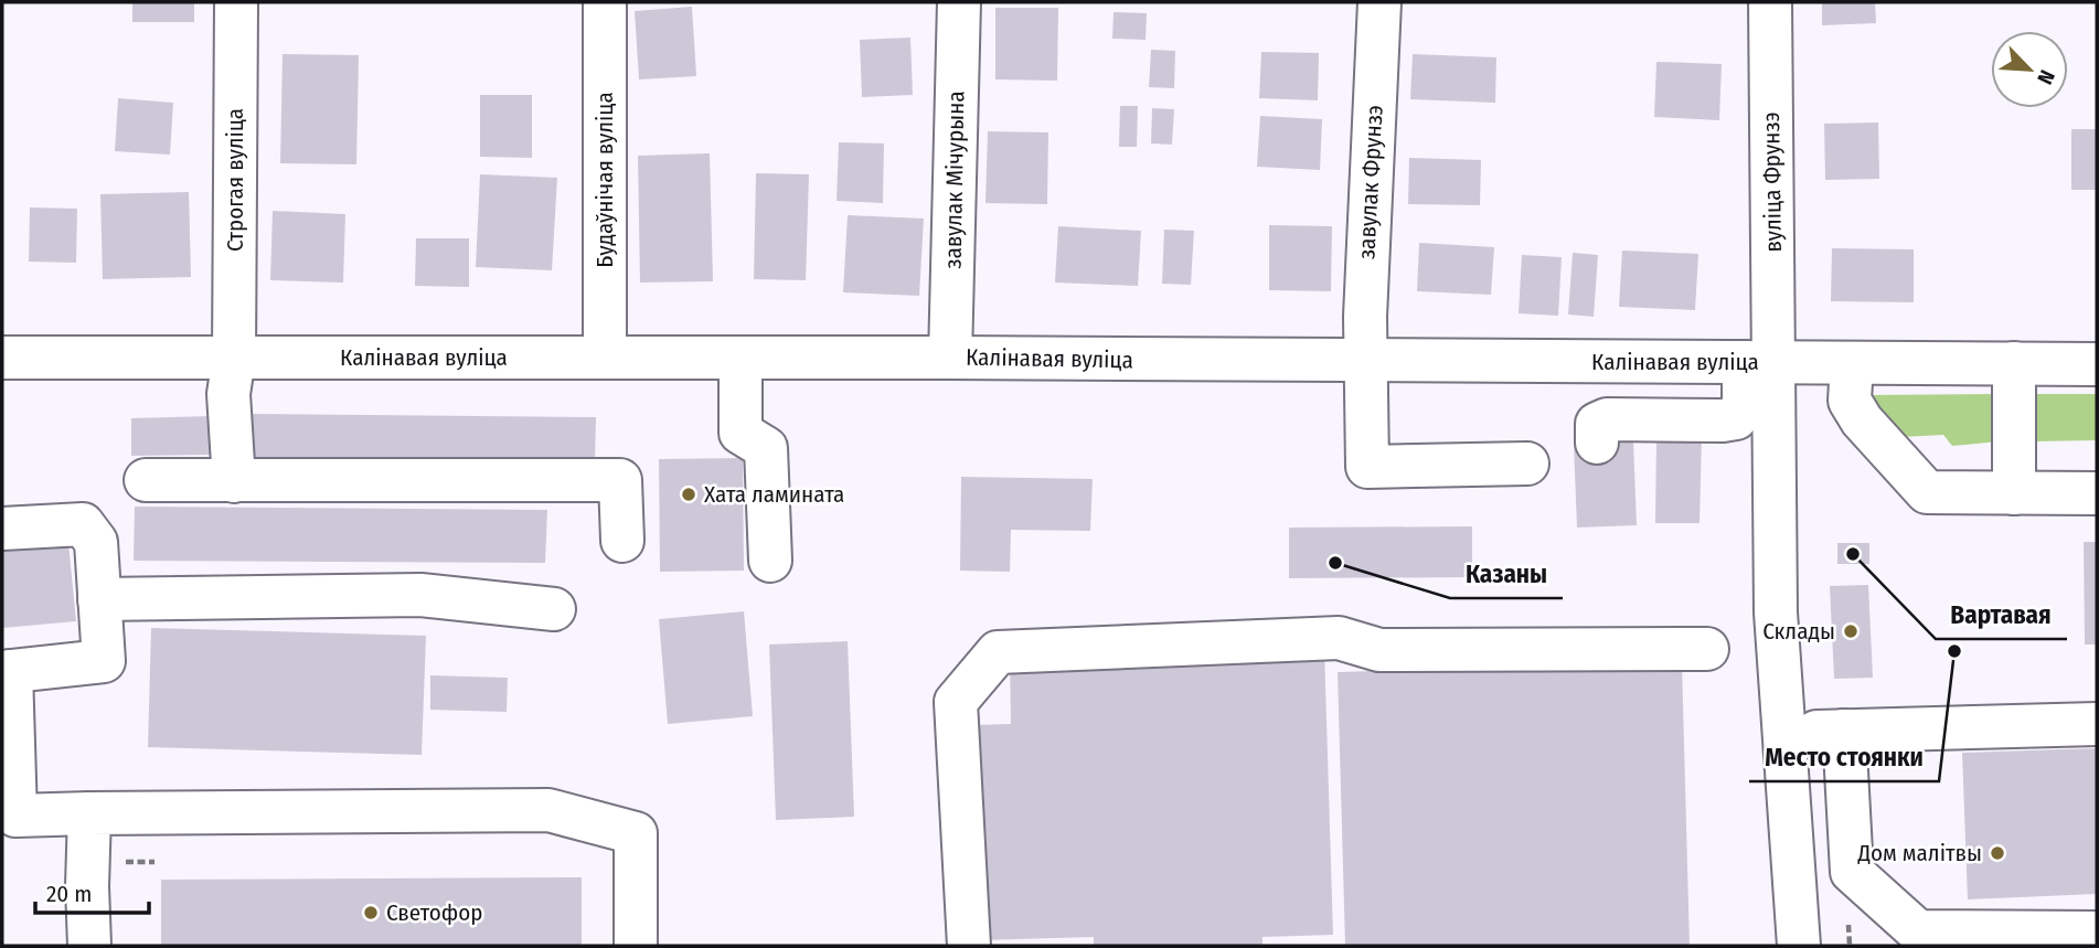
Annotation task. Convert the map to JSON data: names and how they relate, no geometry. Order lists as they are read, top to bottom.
{
  "streets": {
    "street": [
      "Строгая вуліца",
      "Будаўнічая вуліца",
      "завулак Мічурына",
      "завулак Фрунзэ",
      "вуліца Фрунзэ",
      "Калінавая вуліца"
    ]
  },
  "crossings": [
    ["Строгая вуліца", "Калінавая вуліца"],
    ["Будаўнічая вуліца", "Калінавая вуліца"],
    ["завулак Мічурына", "Калінавая вуліца"],
    ["завулак Фрунзэ", "Калінавая вуліца"],
    ["вуліца Фрунзэ", "Калінавая вуліца"]
  ],
  "places": [
    "Хата ламината",
    "Вартавая",
    "Казаны",
    "Склады",
    "Место стоянки",
    "Дом малітвы",
    "Светофор"
  ],
  "scale_bar": "20 m",
  "north": "bottom right"
}
